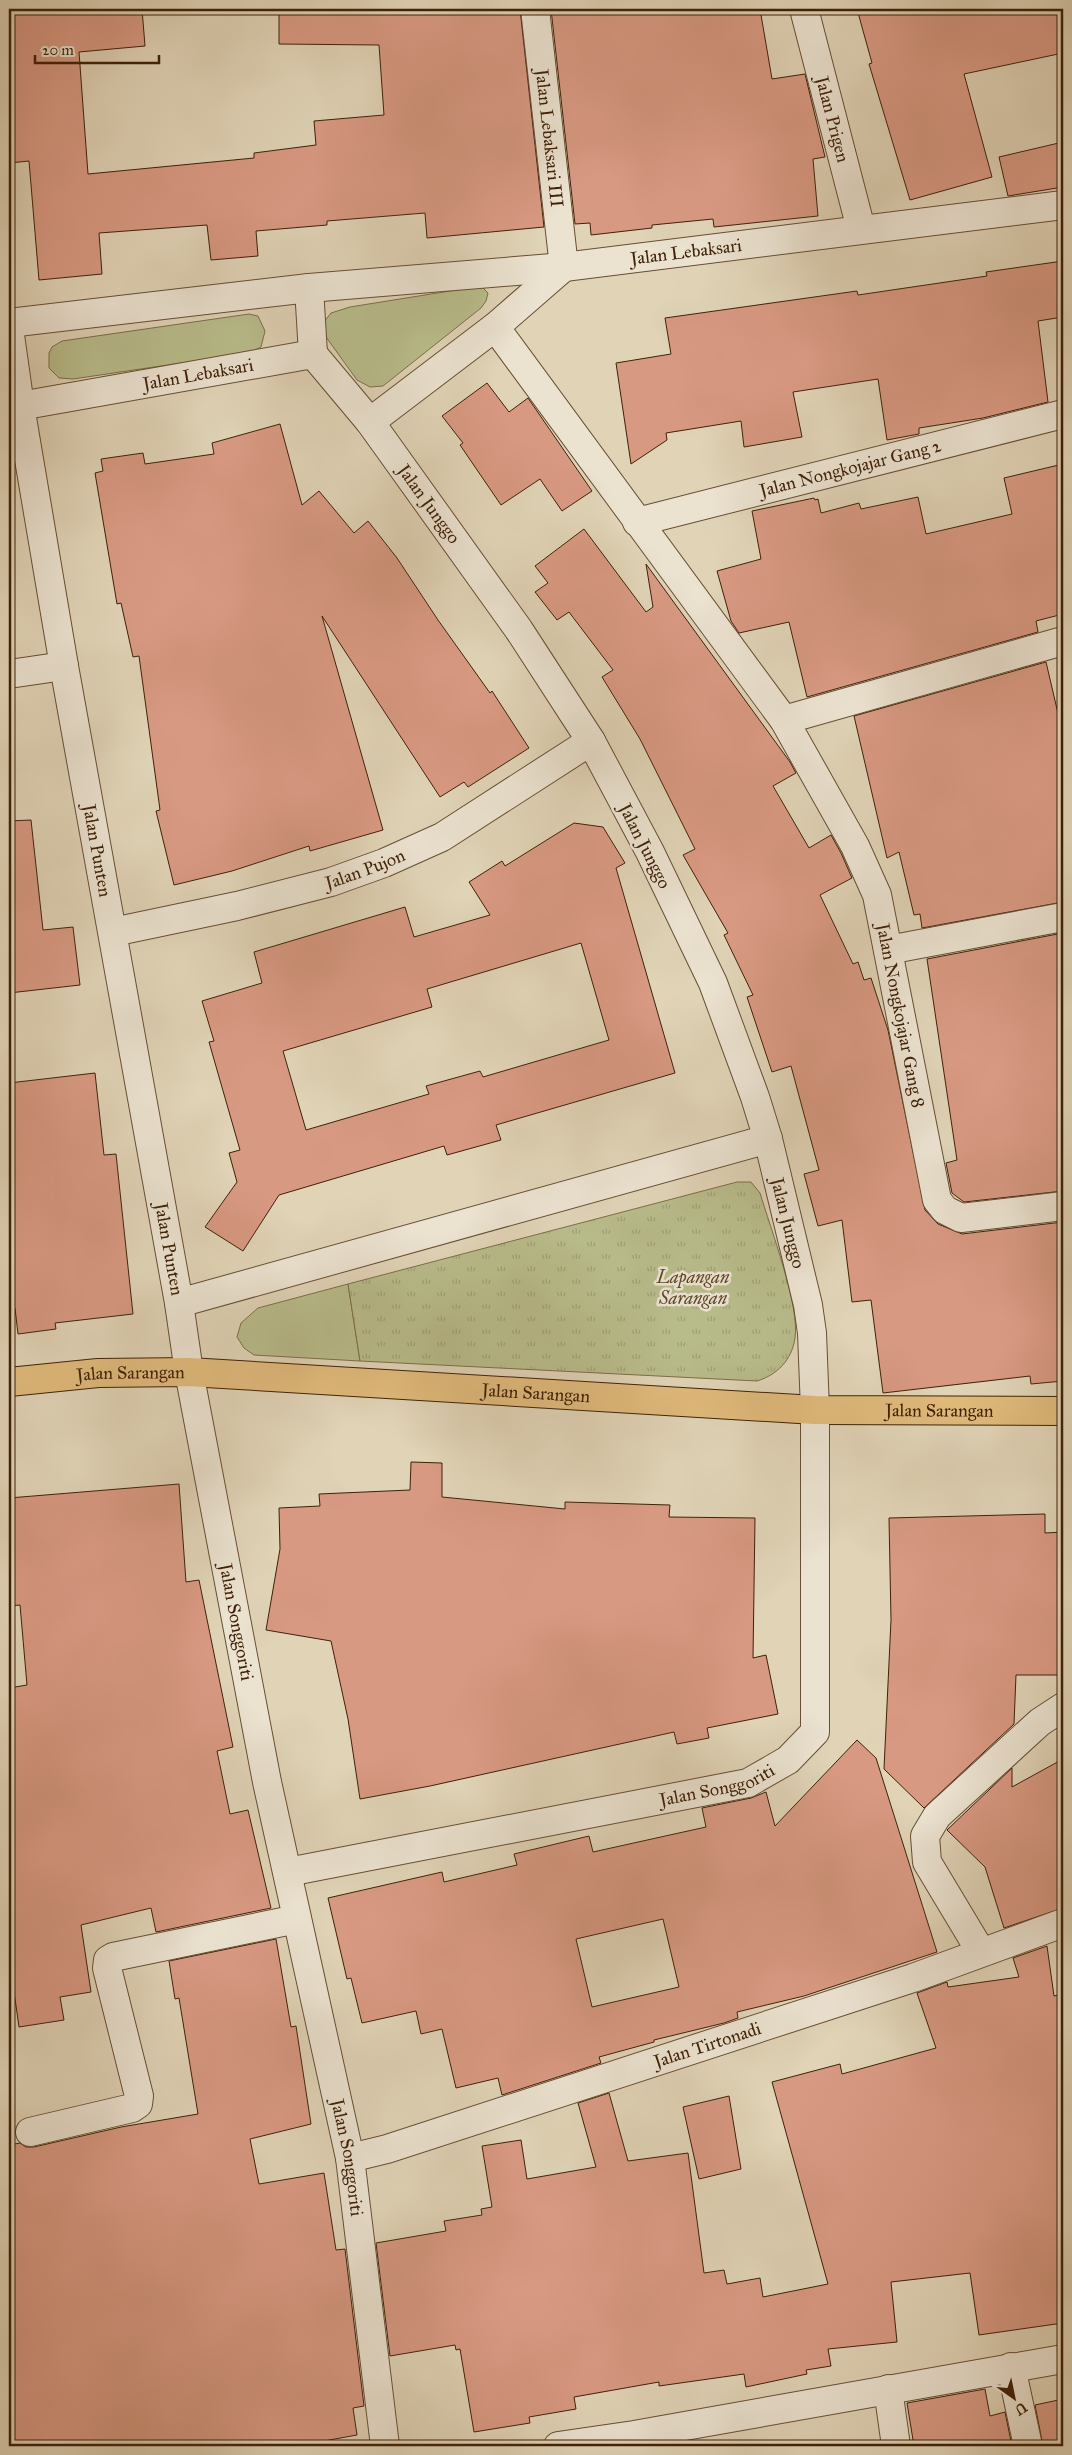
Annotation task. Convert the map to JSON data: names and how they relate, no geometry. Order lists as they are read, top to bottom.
{
  "streets": {
    "main road": ["Jalan Sarangan"],
    "street": [
      "Jalan Prigen",
      "Jalan Lebaksari III",
      "Jalan Lebaksari",
      "Jalan Nongkojajar Gang 2",
      "Jalan Junggo",
      "Jalan Punten",
      "Jalan Pujon",
      "Jalan Nongkojajar Gang 8",
      "Jalan Songgoriti",
      "Jalan Tirtonadi"
    ]
  },
  "crossings": [
    ["Jalan Prigen", "Jalan Lebaksari"],
    ["Jalan Lebaksari III", "Jalan Lebaksari"],
    ["Jalan Lebaksari", "Jalan Junggo"],
    ["Jalan Lebaksari", "Jalan Punten"],
    ["Jalan Nongkojajar Gang 2", "Jalan Nongkojajar Gang 8"],
    ["Jalan Junggo", "Jalan Pujon"],
    ["Jalan Junggo", "Jalan Sarangan"],
    ["Jalan Junggo", "Jalan Songgoriti"],
    ["Jalan Punten", "Jalan Pujon"],
    ["Jalan Punten", "Jalan Sarangan"],
    ["Jalan Punten", "Jalan Songgoriti"],
    ["Jalan Sarangan", "Jalan Songgoriti"],
    ["Jalan Songgoriti", "Jalan Tirtonadi"]
  ],
  "parks": ["Lapangan Sarangan"],
  "scale_bar": "20 m",
  "north": "bottom right"
}
